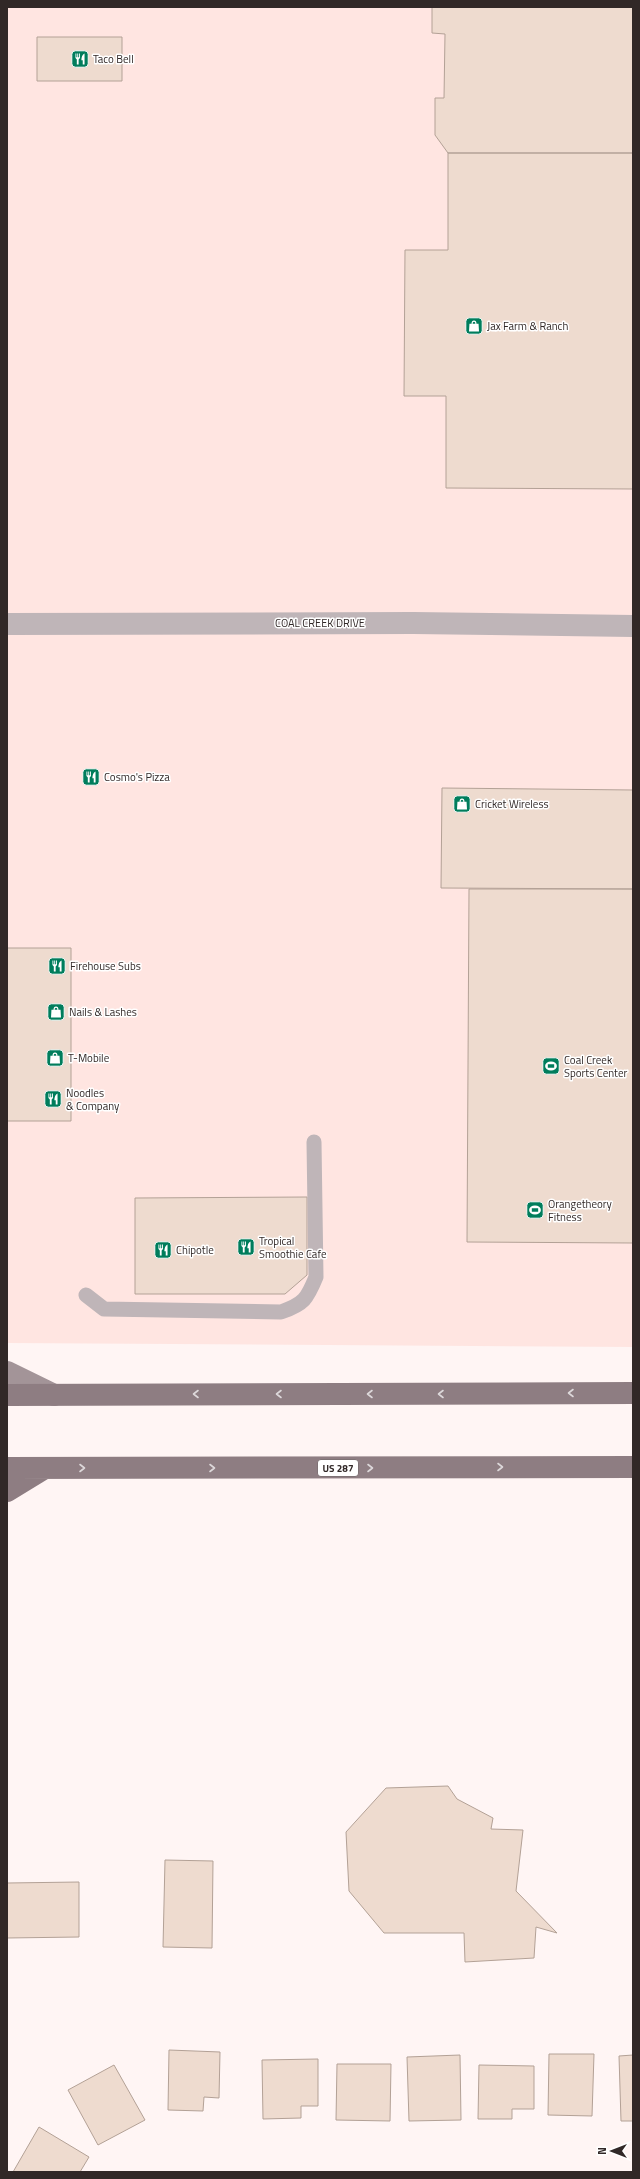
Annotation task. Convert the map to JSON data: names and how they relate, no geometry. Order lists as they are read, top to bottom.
{
  "streets": {
    "main road": ["US 287"],
    "street": ["COAL CREEK DRIVE"]
  },
  "places": {
    "restaurant": [
      "Taco Bell",
      "Cosmo's Pizza",
      "Firehouse Subs",
      "Noodles & Company",
      "Tropical Smoothie Cafe",
      "Chipotle"
    ],
    "shop": [
      "Jax Farm & Ranch",
      "Cricket Wireless",
      "Nails & Lashes",
      "T-Mobile"
    ],
    "sports": ["Coal Creek Sports Center", "Orangetheory Fitness"]
  },
  "north": "left"
}
